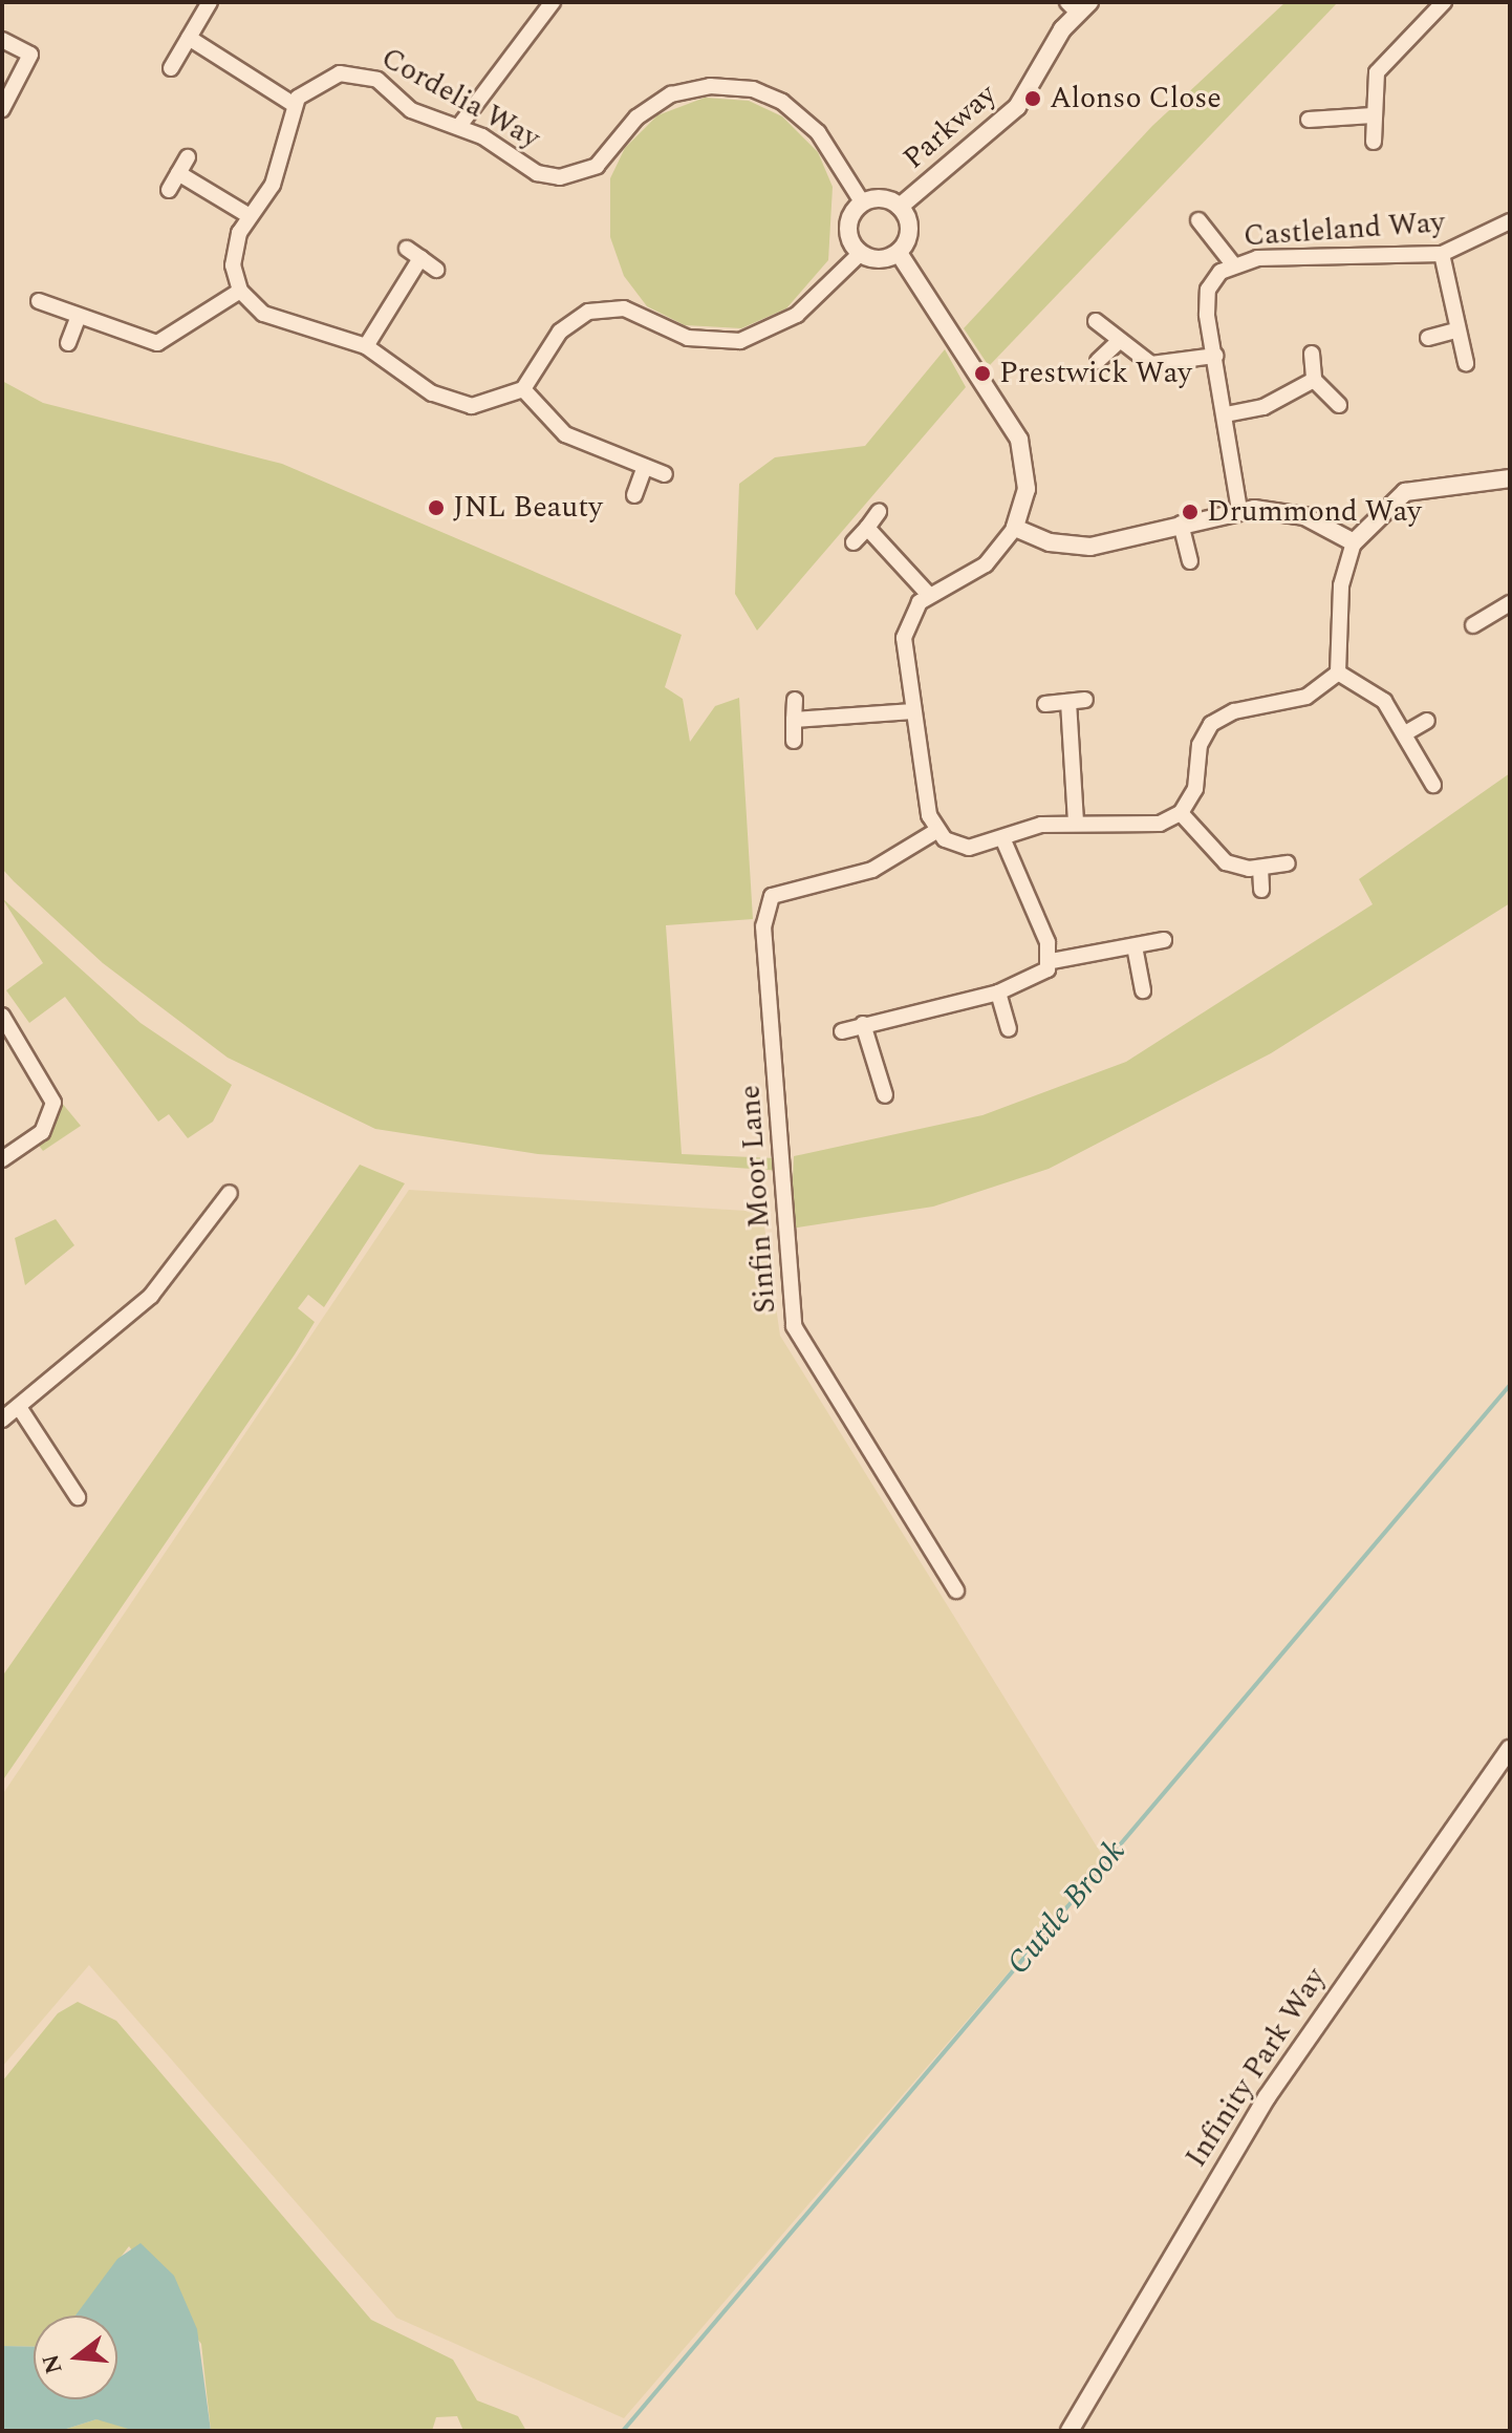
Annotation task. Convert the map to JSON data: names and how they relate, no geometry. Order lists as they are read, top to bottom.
{
  "streets": {
    "street": [
      "Cordelia Way",
      "Parkway",
      "Castleland Way",
      "Sinfin Moor Lane",
      "Infinity Park Way"
    ]
  },
  "crossings": [
    ["Cordelia Way", "Parkway"]
  ],
  "water": ["Cuttle Brook"],
  "places": [
    "Alonso Close",
    "Prestwick Way",
    "JNL Beauty",
    "Drummond Way"
  ],
  "north": "left"
}
